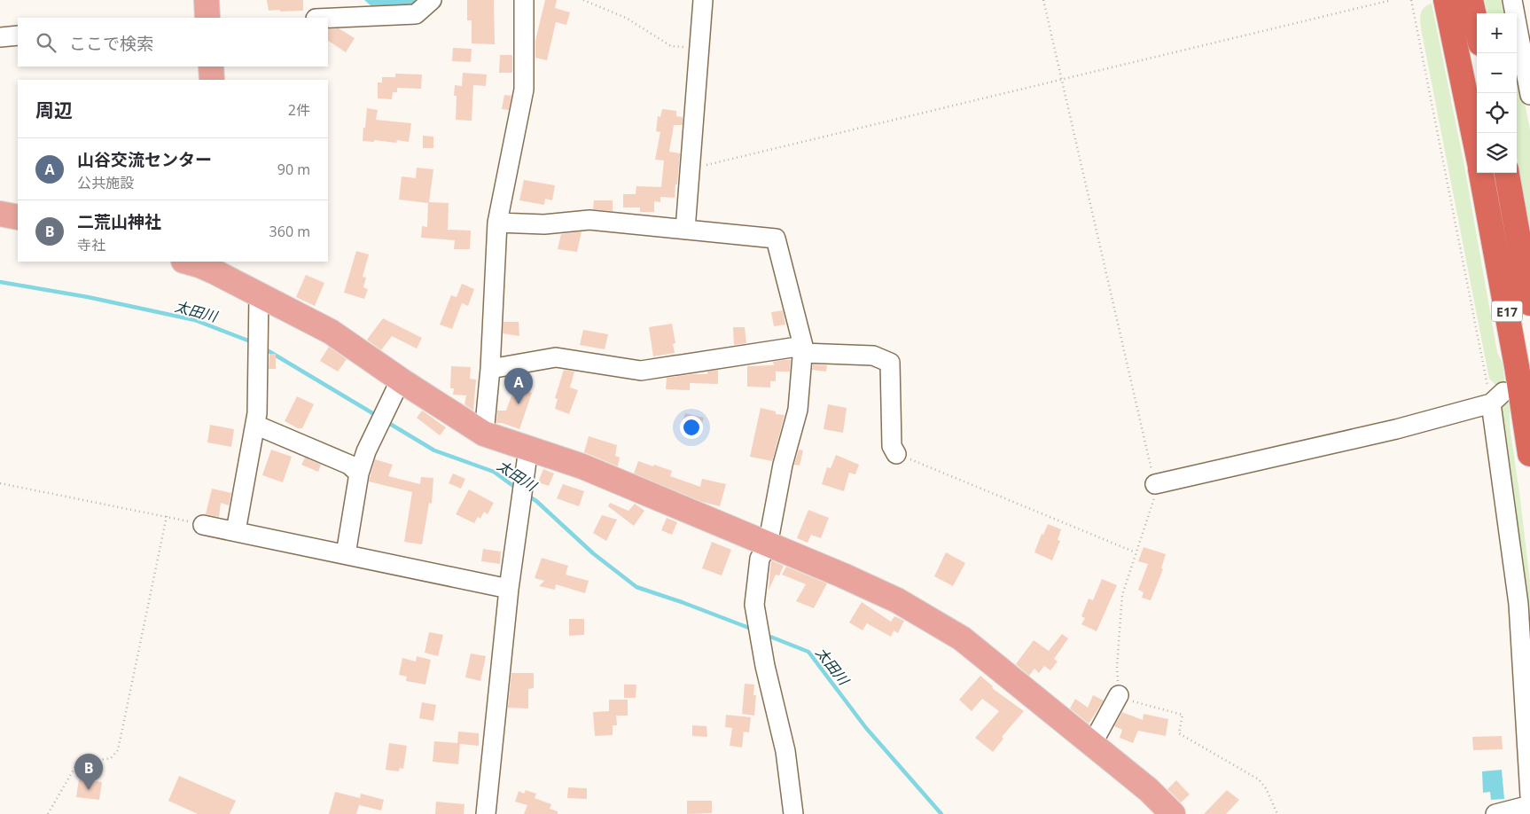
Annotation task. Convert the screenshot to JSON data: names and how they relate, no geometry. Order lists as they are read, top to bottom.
{
  "streets": {
    "highway": ["E17"]
  },
  "water": ["太田川"],
  "page": {
    "map_buttons": ["+", "−"],
    "search": "ここで検索",
    "heading": ["周辺", "2件"],
    "list": [
      {
        "mark": "A",
        "name": "山谷交流センター",
        "note": "公共施設",
        "value": "90 m"
      },
      {
        "mark": "B",
        "name": "二荒山神社",
        "note": "寺社",
        "value": "360 m"
      }
    ],
    "pins": ["A", "B"]
  }
}
